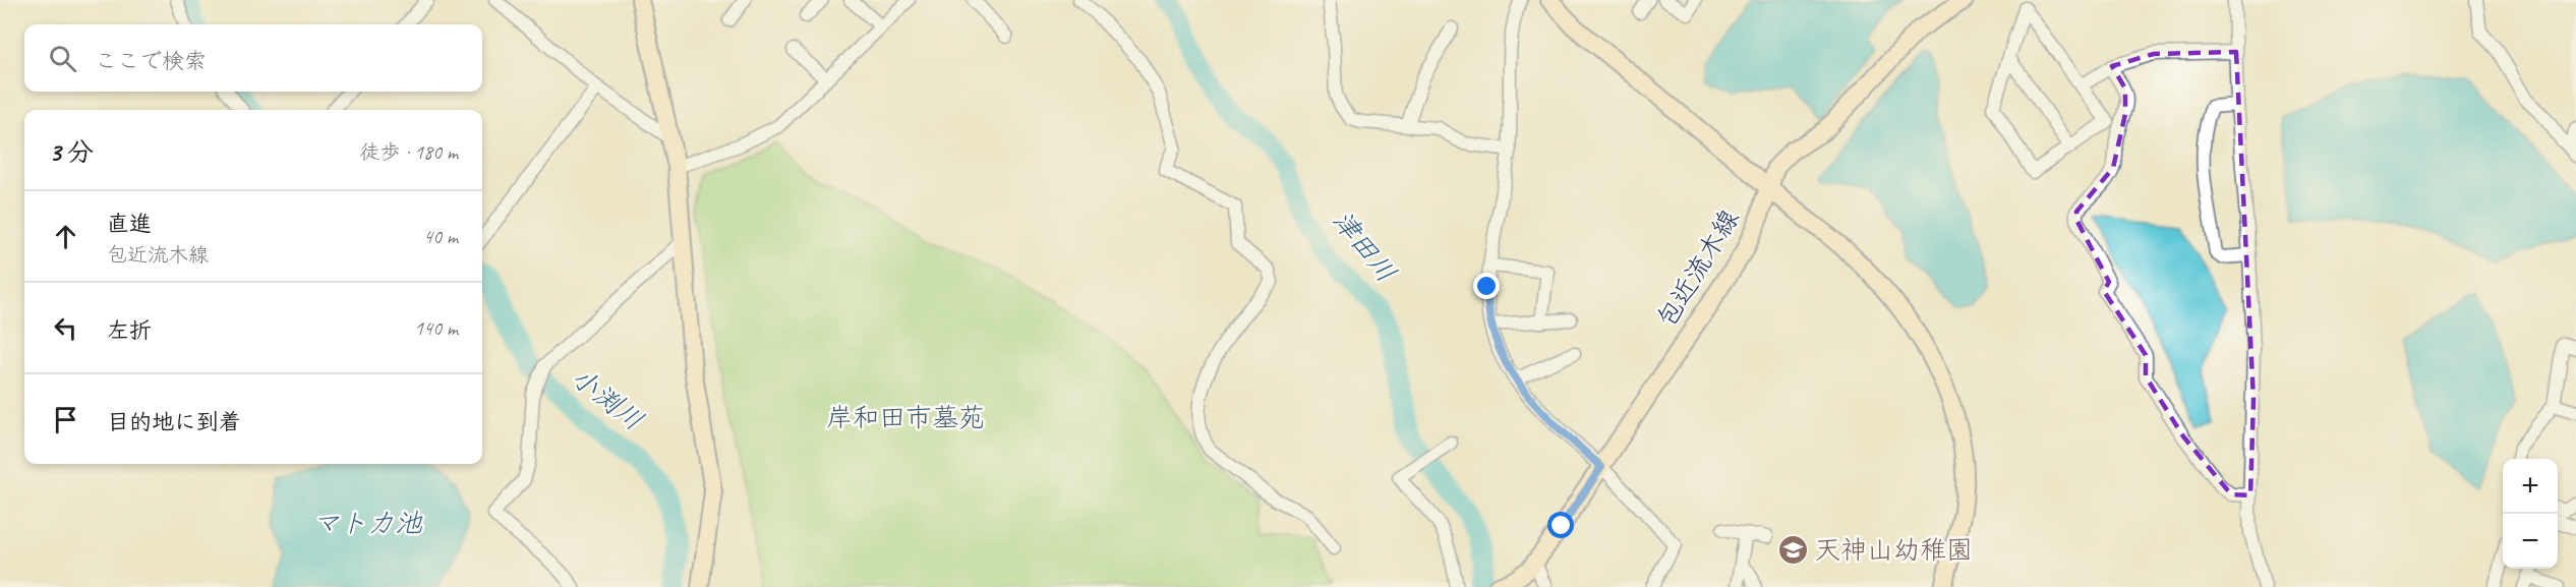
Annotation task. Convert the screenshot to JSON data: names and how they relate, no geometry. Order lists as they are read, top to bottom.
{
  "streets": {
    "street": ["包近流木線"]
  },
  "water": ["津田川", "小渕川", "マトカ池"],
  "parks": ["岸和田市墓苑"],
  "places": {
    "school or university": ["天神山幼稚園"]
  },
  "page": {
    "search": "ここで検索",
    "heading": ["3 分", "徒歩 · 180 m"],
    "list": [
      ["直進", "包近流木線", "40 m"],
      ["左折", "140 m"],
      "目的地に到着"
    ],
    "map_buttons": ["+", "−"]
  }
}
